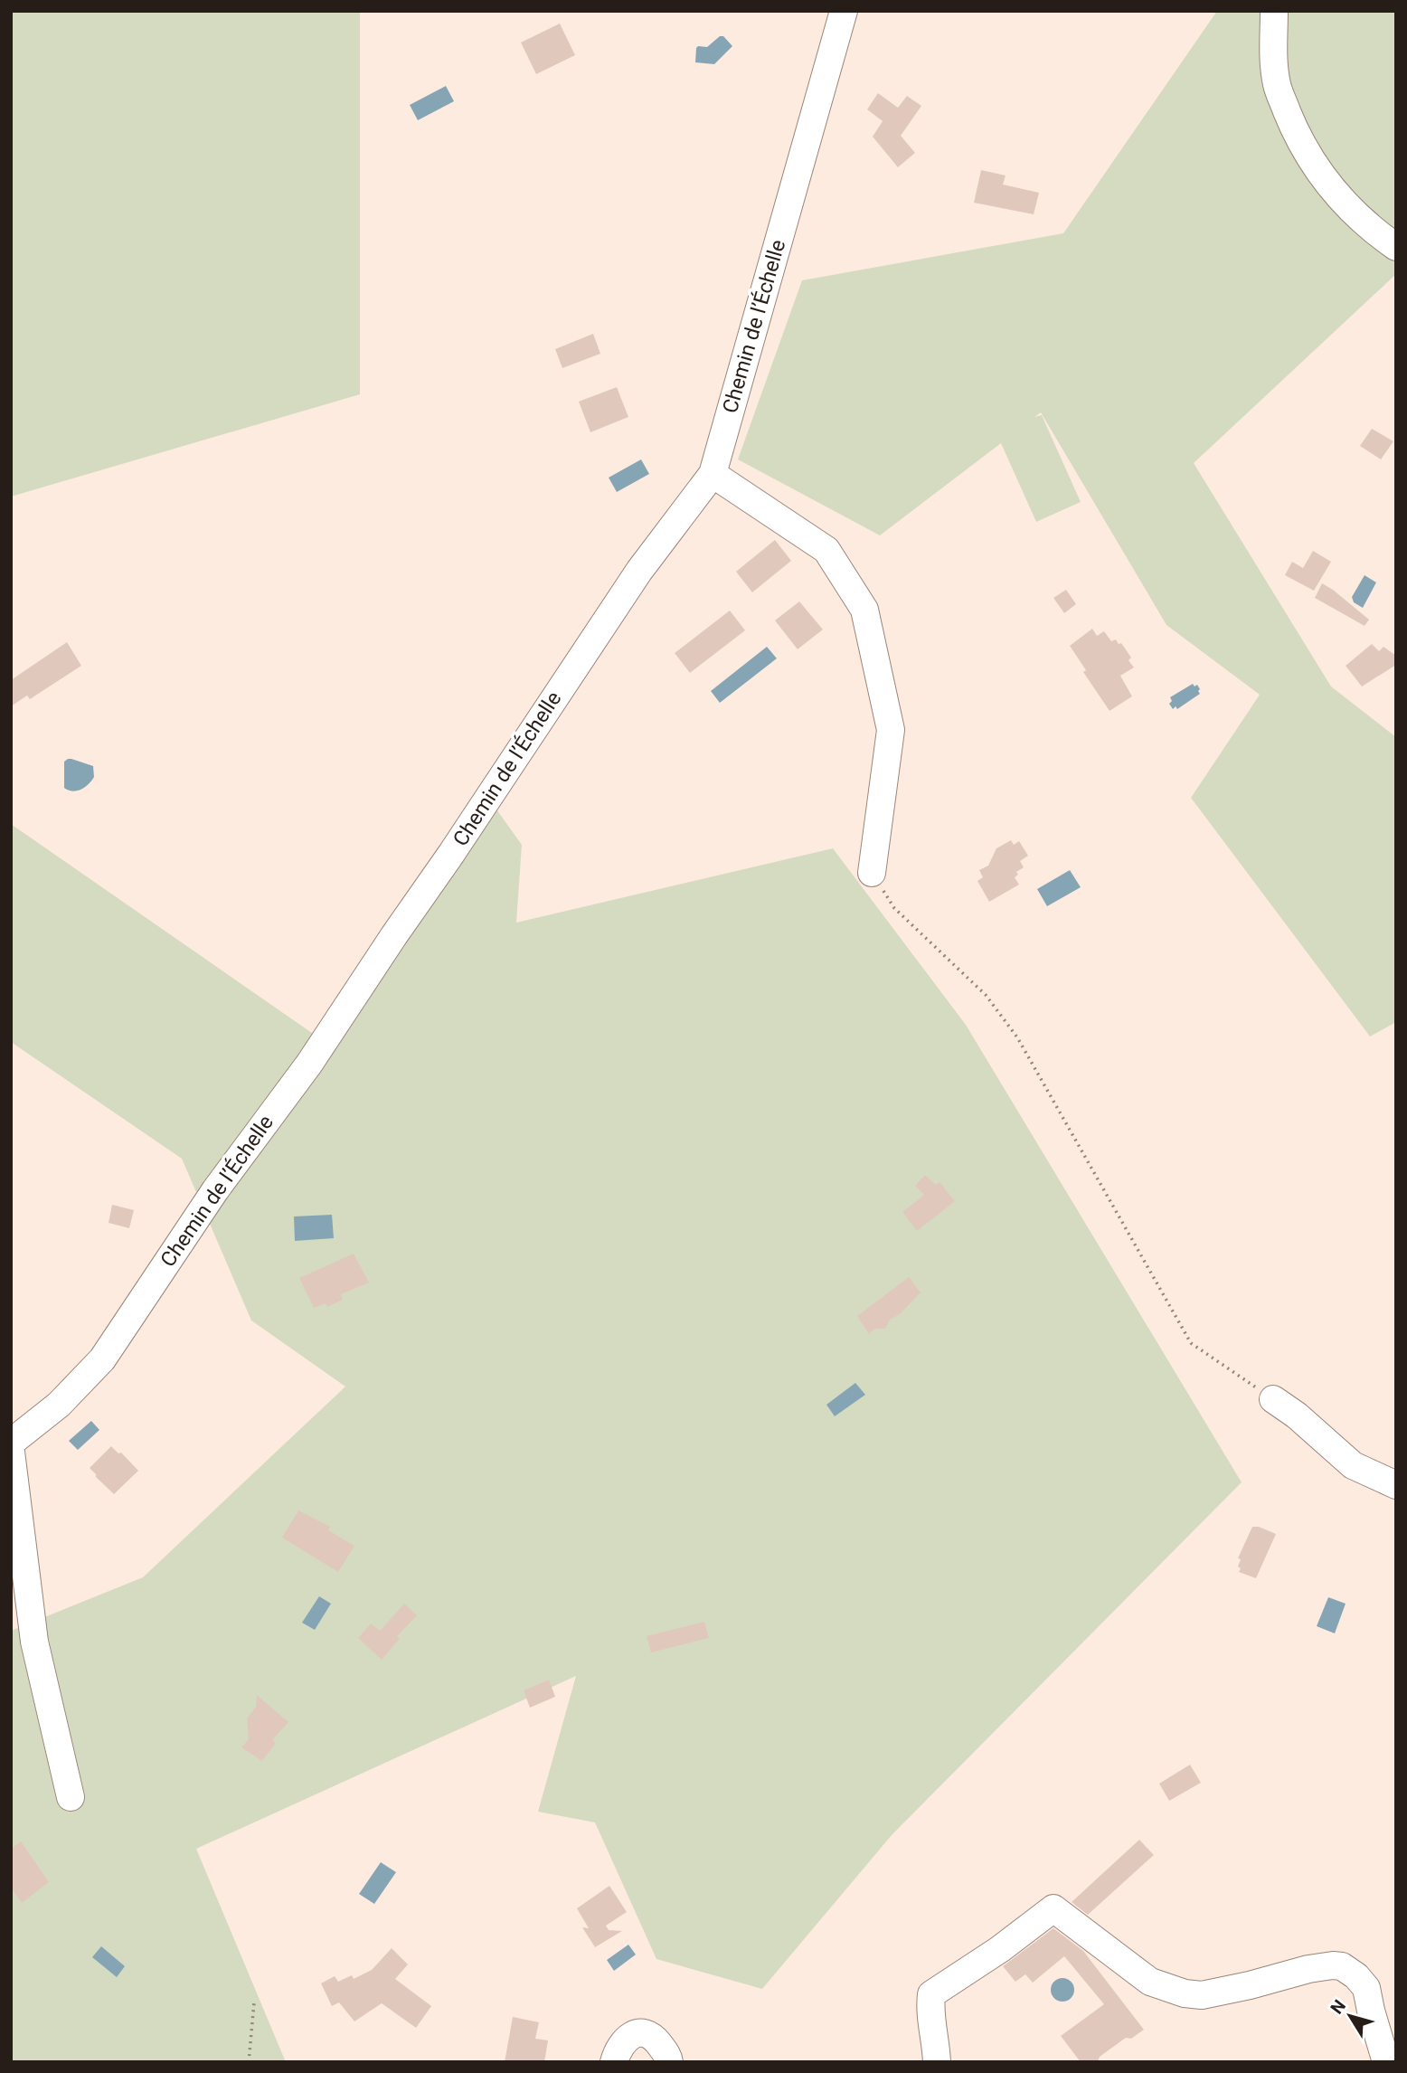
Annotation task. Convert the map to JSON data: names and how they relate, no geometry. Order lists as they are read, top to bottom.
{
  "streets": {
    "street": ["Chemin de l’Échelle"]
  },
  "north": "top left"
}
